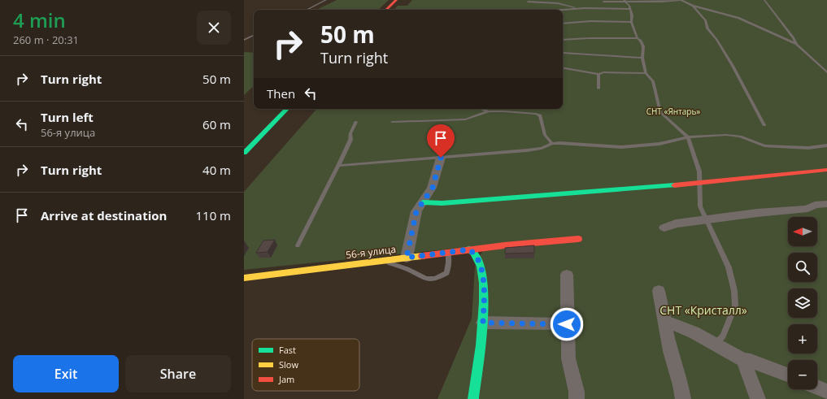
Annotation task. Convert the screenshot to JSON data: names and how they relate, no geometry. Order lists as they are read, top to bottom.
{
  "streets": {
    "street": ["56-я улица"]
  },
  "parks": ["СНТ «Янтарь»", "СНТ «Кристалл»"],
  "legend": ["Fast", "Slow", "Jam"],
  "north": "left",
  "page": {
    "heading": ["4 min", "260 m · 20:31"],
    "turn": ["50 m", "Turn right"],
    "list": [
      {
        "name": "Turn right",
        "value": "50 m"
      },
      {
        "name": "Turn left",
        "note": "56-я улица",
        "value": "60 m"
      },
      {
        "name": "Turn right",
        "value": "40 m"
      },
      {
        "name": "Arrive at destination",
        "value": "110 m"
      }
    ],
    "then": "Then",
    "map_buttons": ["+", "−"],
    "buttons": ["Exit", "Share"]
  }
}
